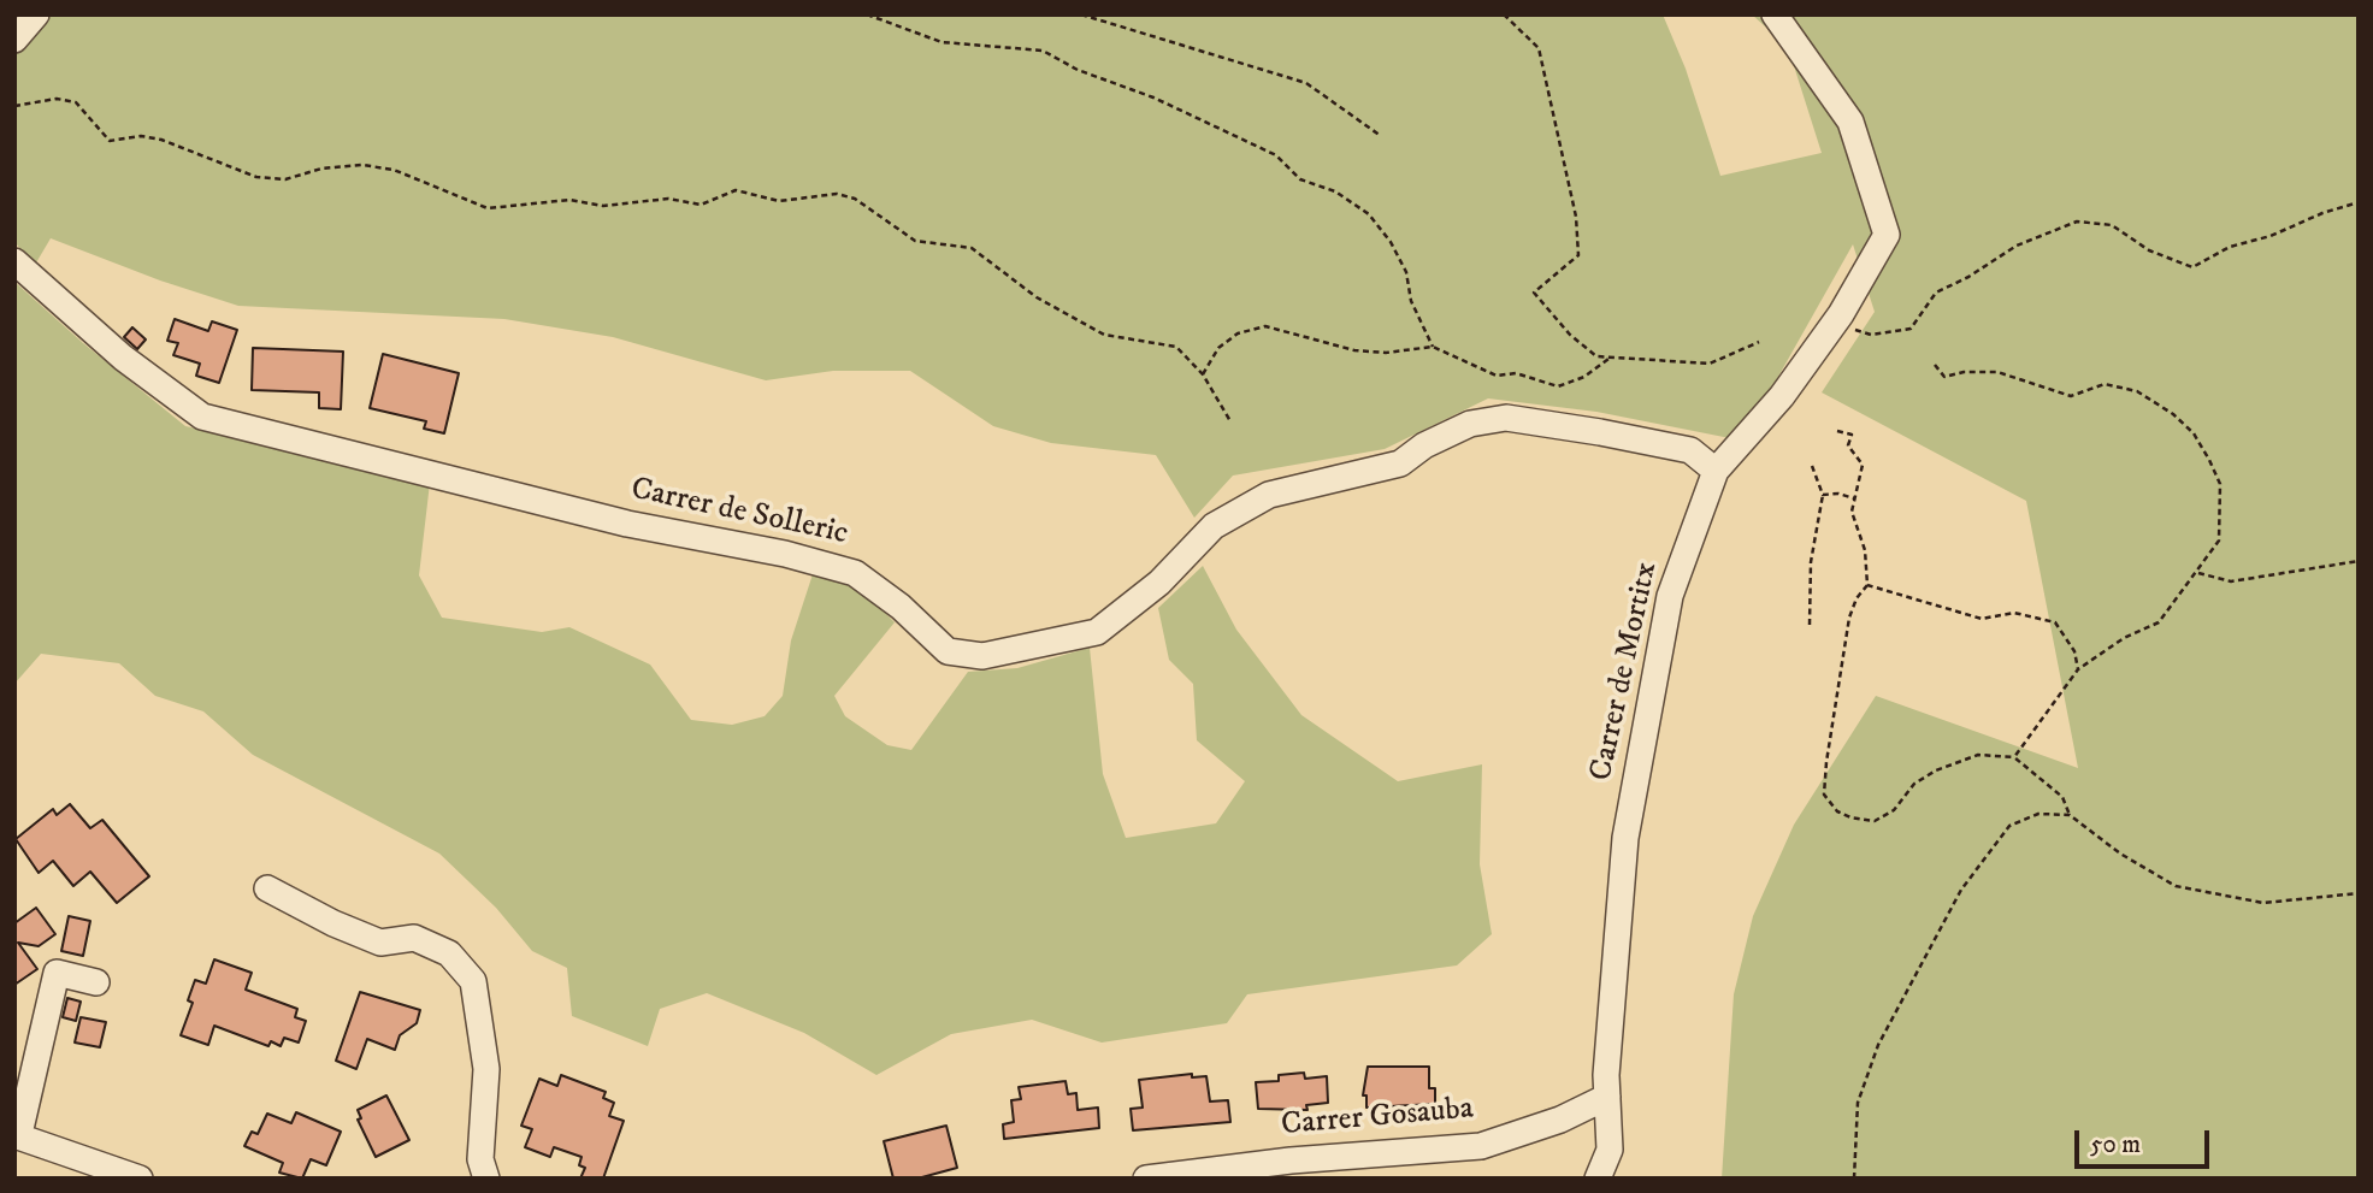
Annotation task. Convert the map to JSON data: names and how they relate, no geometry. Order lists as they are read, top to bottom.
{
  "streets": {
    "street": ["Carrer de Solleric", "Carrer de Mortitx", "Carrer Gosauba"]
  },
  "crossings": [
    ["Carrer de Solleric", "Carrer de Mortitx"],
    ["Carrer de Mortitx", "Carrer Gosauba"]
  ],
  "scale_bar": "50 m"
}
